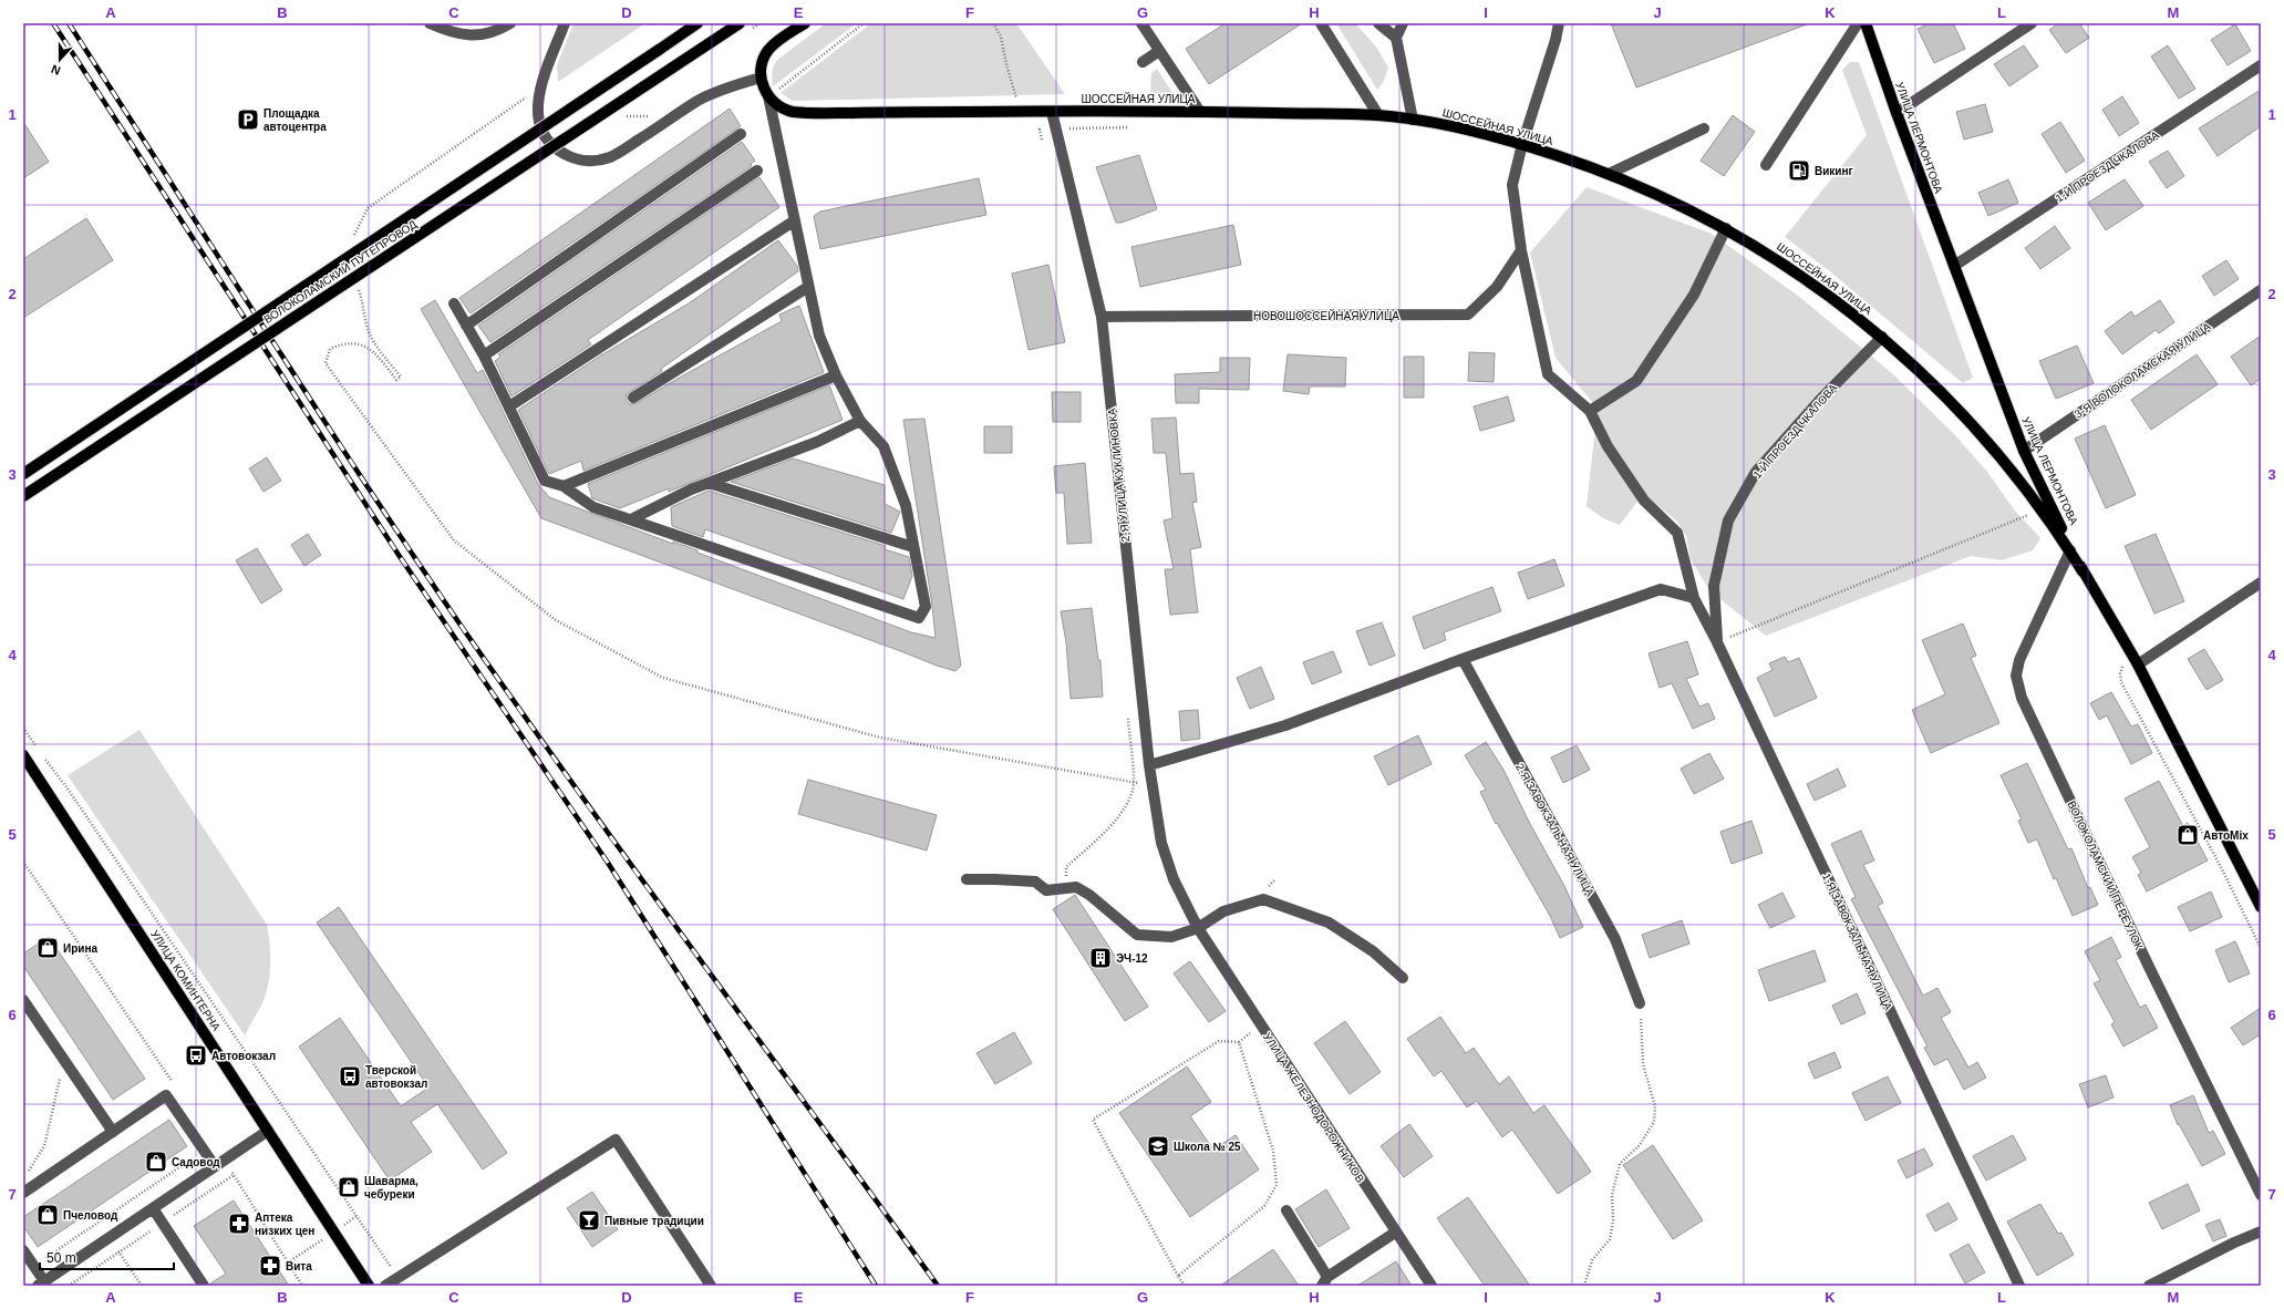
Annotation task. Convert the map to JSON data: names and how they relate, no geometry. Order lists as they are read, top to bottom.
{
  "streets": {
    "main road": [
      "ШОССЕЙНАЯ УЛИЦА",
      "УЛИЦА ЛЕРМОНТОВА",
      "ВОЛОКОЛАМСКИЙ ПУТЕПРОВОД",
      "УЛИЦА КОМИНТЕРНА"
    ],
    "street": [
      "1-Й ПРОЕЗД ЧКАЛОВА",
      "НОВОШОССЕЙНАЯ УЛИЦА",
      "3-Я ВОЛОКОЛАМСКАЯ УЛИЦА",
      "2-Я УЛИЦА КУКЛИНОВКА",
      "2-Я ЗАВОКЗАЛЬНАЯ УЛИЦА",
      "ВОЛОКОЛАМСКИЙ ПЕРЕУЛОК",
      "1-Я ЗАВОКЗАЛЬНАЯ УЛИЦА",
      "УЛИЦА ЖЕЛЕЗНОДОРОЖНИКОВ"
    ]
  },
  "crossings": [
    ["ШОССЕЙНАЯ УЛИЦА", "УЛИЦА ЛЕРМОНТОВА"],
    ["ШОССЕЙНАЯ УЛИЦА", "1-Й ПРОЕЗД ЧКАЛОВА"],
    ["ШОССЕЙНАЯ УЛИЦА", "2-Я УЛИЦА КУКЛИНОВКА"],
    ["ШОССЕЙНАЯ УЛИЦА", "ВОЛОКОЛАМСКИЙ ПЕРЕУЛОК"],
    ["УЛИЦА ЛЕРМОНТОВА", "1-Й ПРОЕЗД ЧКАЛОВА"],
    ["УЛИЦА ЛЕРМОНТОВА", "3-Я ВОЛОКОЛАМСКАЯ УЛИЦА"],
    ["1-Й ПРОЕЗД ЧКАЛОВА", "1-Я ЗАВОКЗАЛЬНАЯ УЛИЦА"],
    ["НОВОШОССЕЙНАЯ УЛИЦА", "2-Я УЛИЦА КУКЛИНОВКА"],
    ["2-Я УЛИЦА КУКЛИНОВКА", "УЛИЦА ЖЕЛЕЗНОДОРОЖНИКОВ"]
  ],
  "places": {
    "parking": ["Площадка автоцентра"],
    "fuel station": ["Викинг"],
    "shop": [
      "АвтоMix",
      "Ирина",
      "Садовод",
      "Шаварма, чебуреки",
      "Пчеловод"
    ],
    "building": ["ЭЧ-12"],
    "bus stop": ["Автовокзал", "Тверской автовокзал"],
    "school or university": ["Школа № 25"],
    "bar": ["Пивные традиции"],
    "pharmacy": ["Аптека низких цен", "Вита"]
  },
  "scale_bar": "50 m",
  "north": "bottom",
  "grid": {
    "columns": [
      "A",
      "B",
      "C",
      "D",
      "E",
      "F",
      "G",
      "H",
      "I",
      "J",
      "K",
      "L",
      "M"
    ],
    "rows": [
      "1",
      "2",
      "3",
      "4",
      "5",
      "6",
      "7"
    ]
  }
}
